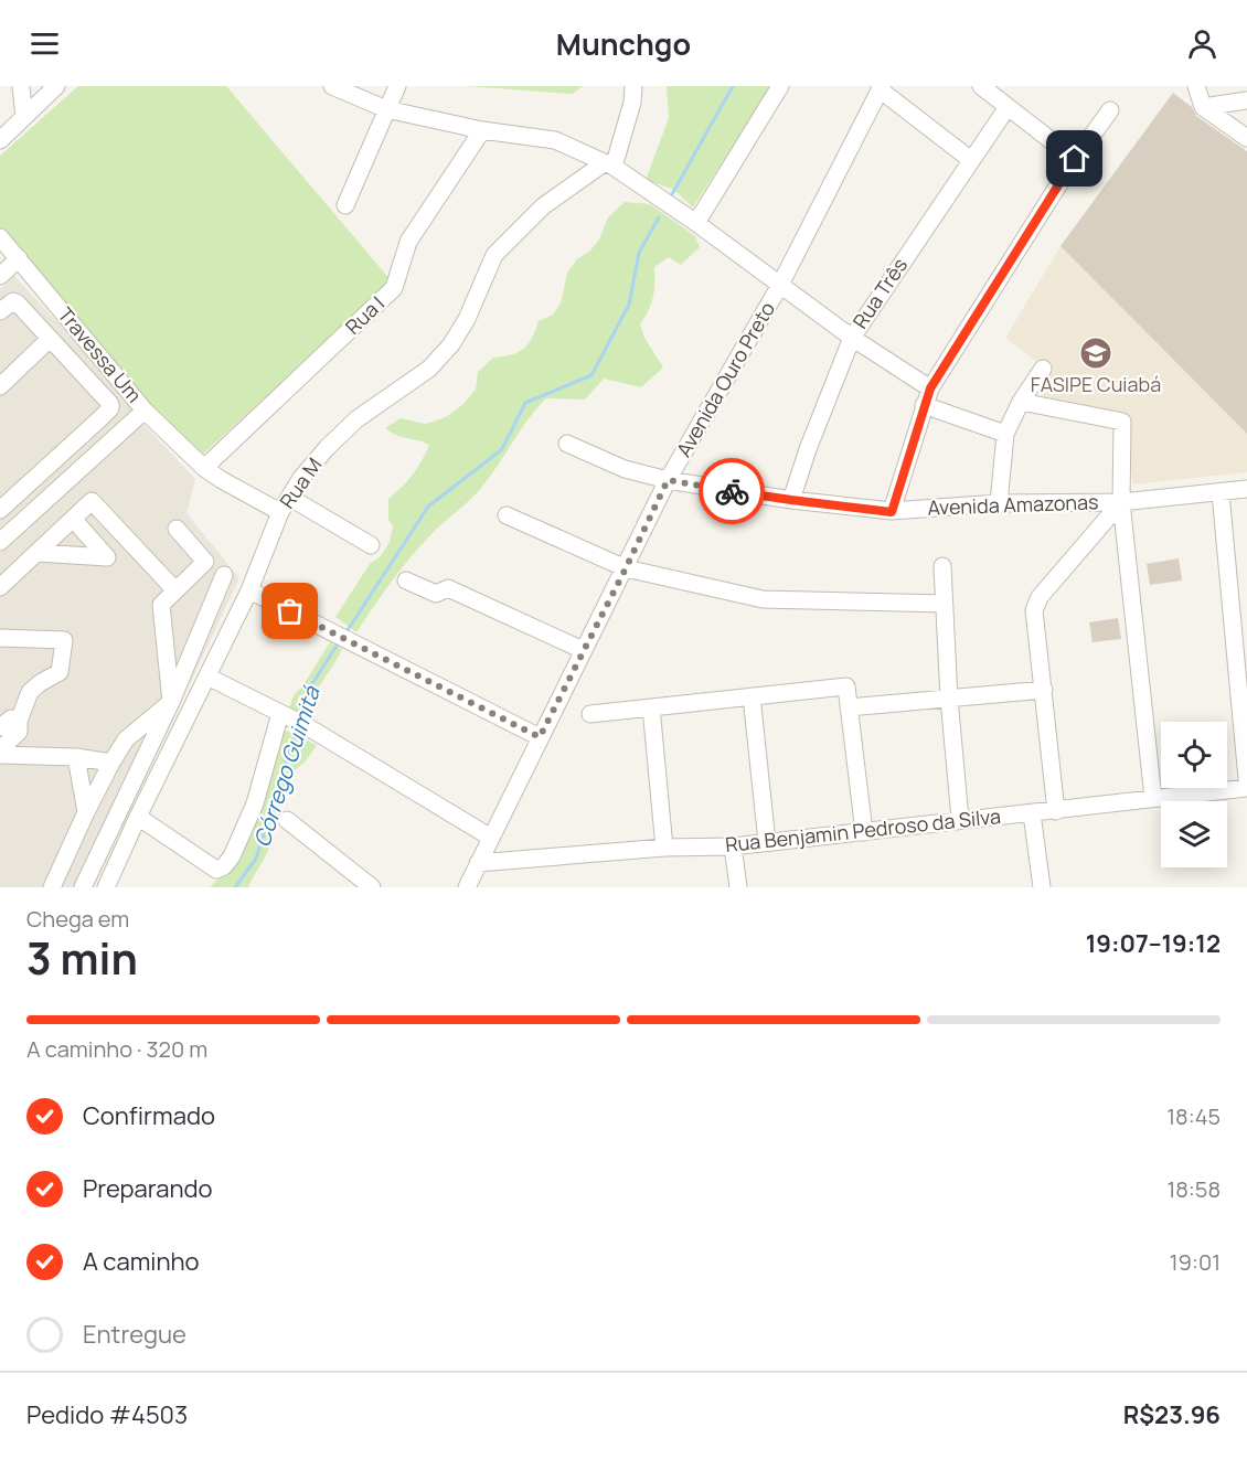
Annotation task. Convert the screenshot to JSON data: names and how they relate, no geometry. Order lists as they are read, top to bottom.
{
  "streets": {
    "street": [
      "Rua Três",
      "Rua I",
      "Travessa Um",
      "Avenida Ouro Preto",
      "Rua M",
      "Avenida Amazonas",
      "Rua Benjamin Pedroso da Silva"
    ]
  },
  "crossings": [
    ["Rua Três", "Avenida Amazonas"],
    ["Rua I", "Travessa Um"],
    ["Travessa Um", "Rua M"],
    ["Avenida Ouro Preto", "Avenida Amazonas"],
    ["Avenida Ouro Preto", "Rua Benjamin Pedroso da Silva"]
  ],
  "water": ["Córrego Guimitá"],
  "places": {
    "school or university": ["FASIPE Cuiabá"]
  },
  "page": {
    "header": "Munchgo",
    "heading": ["3 min", "Chega em", "19:07–19:12"],
    "panel": ["Pedido #4503", "R$23.96"],
    "bar": "A caminho · 320 m",
    "list": [
      ["Confirmado", "18:45"],
      ["Preparando", "18:58"],
      ["A caminho", "19:01"],
      "Entregue"
    ]
  }
}
